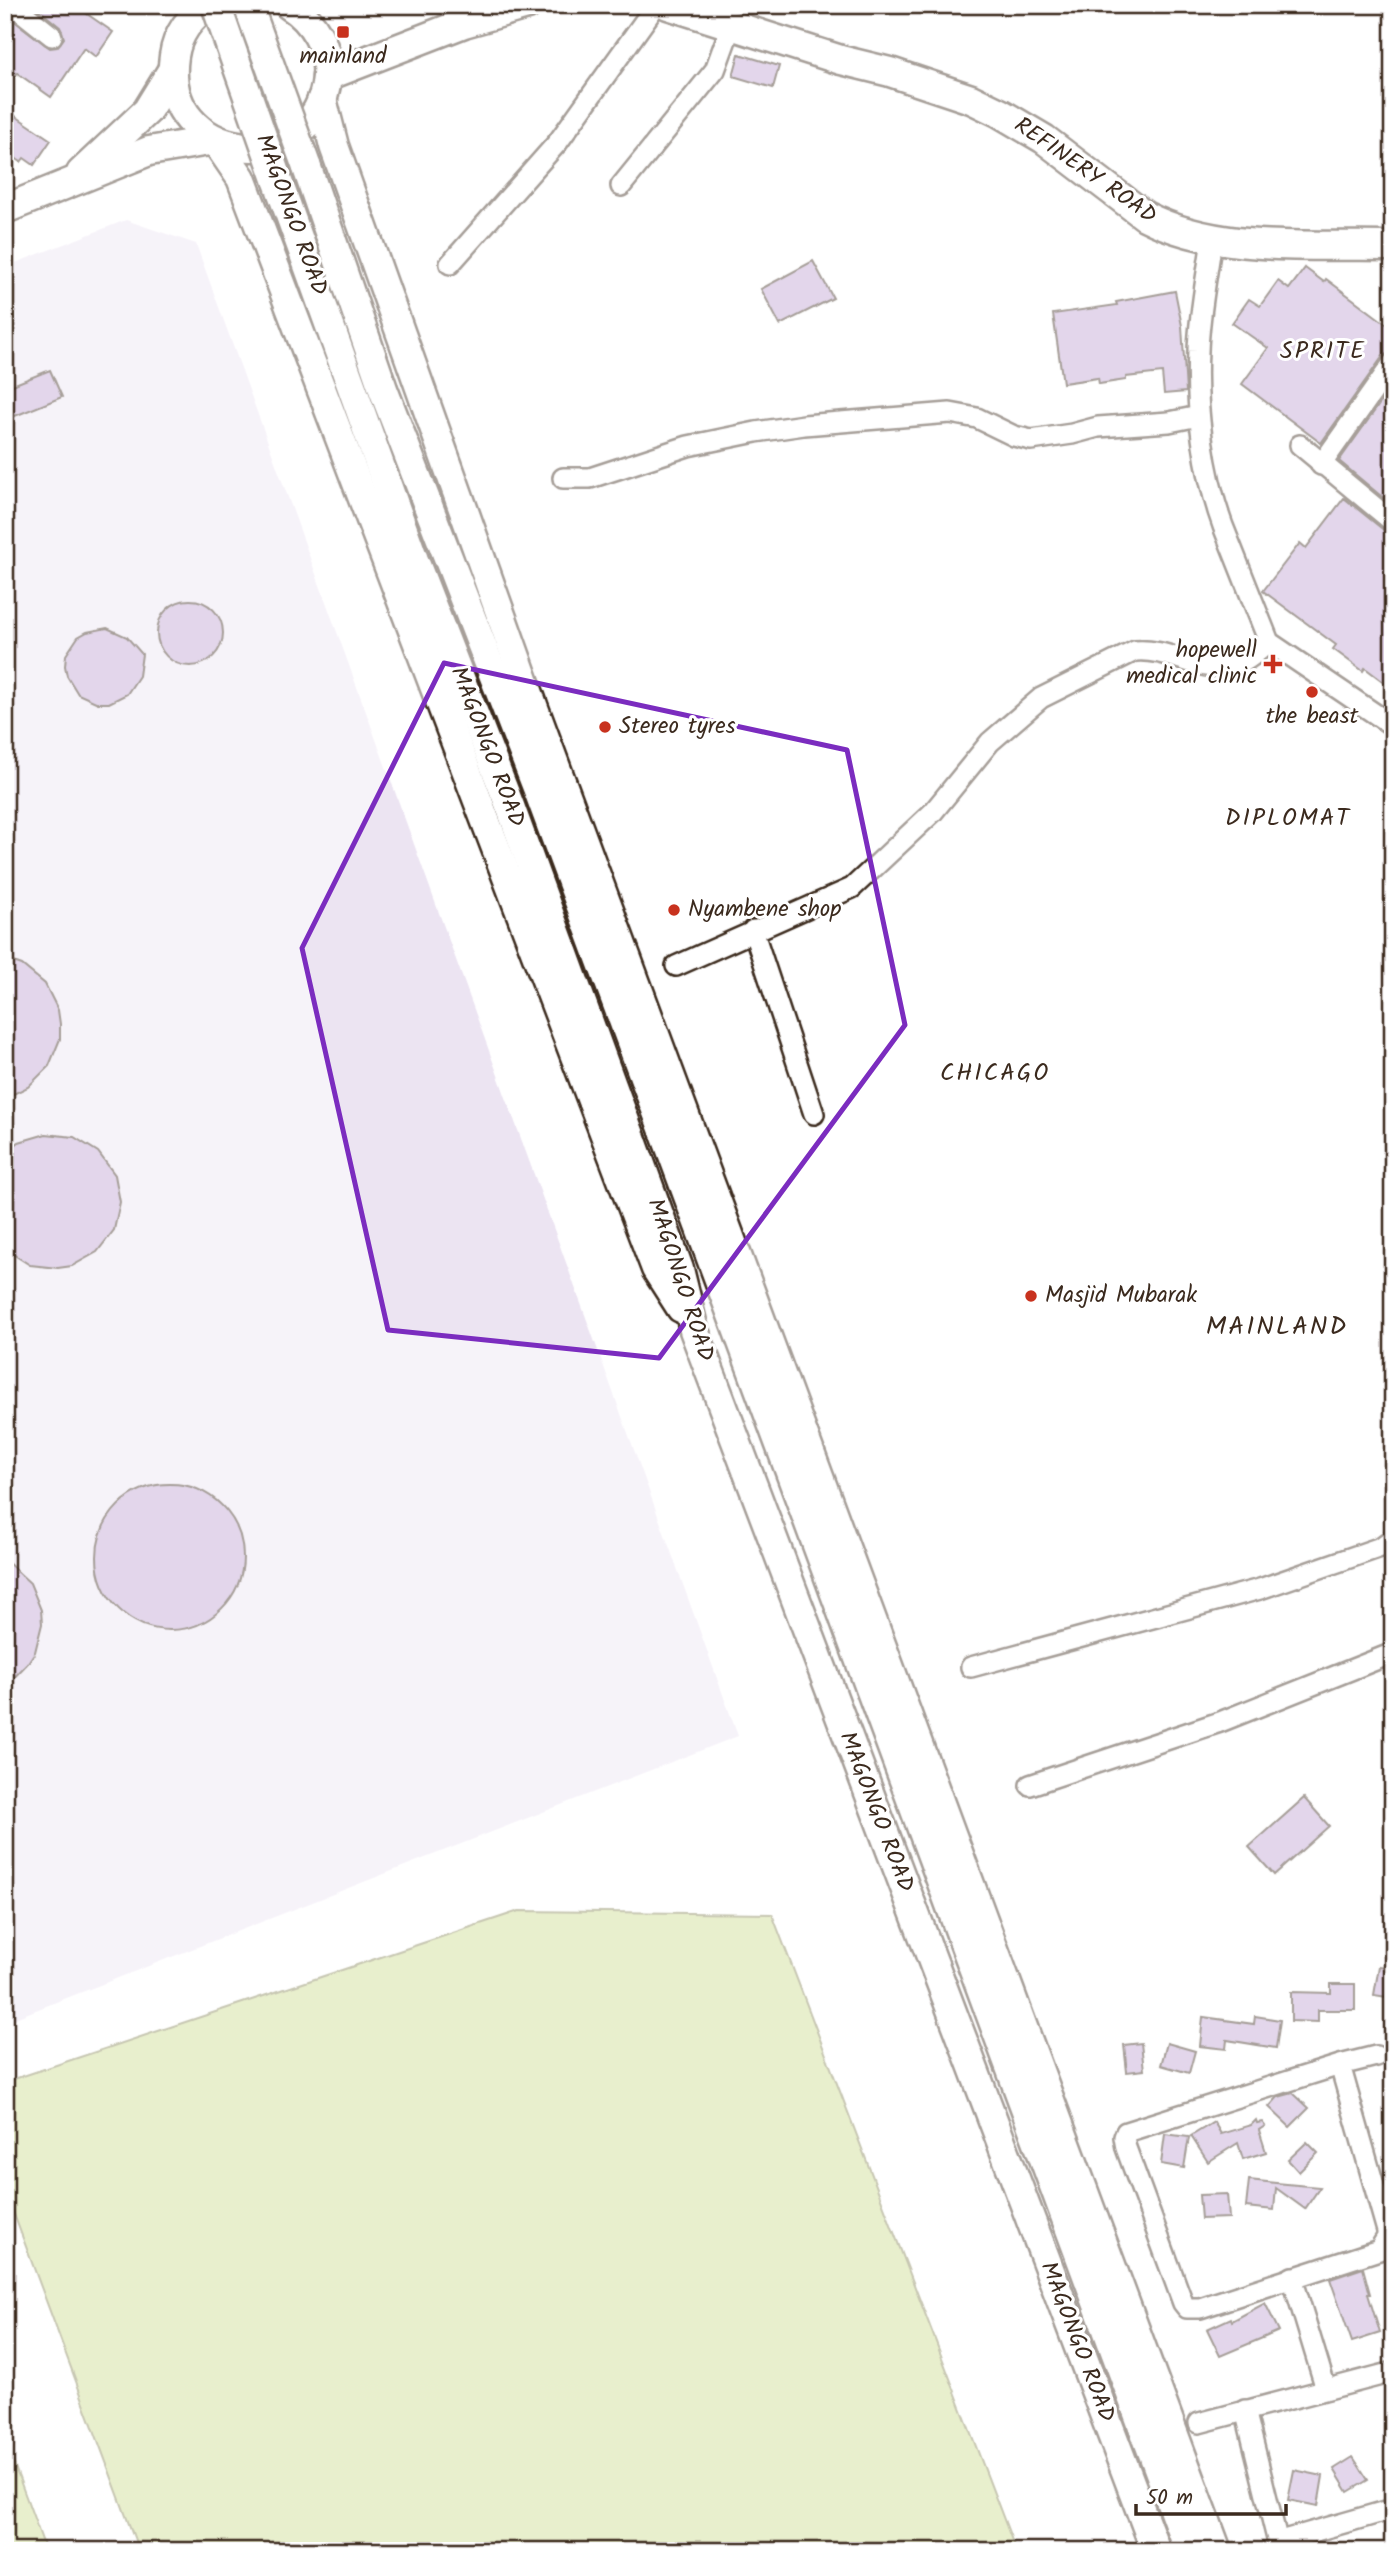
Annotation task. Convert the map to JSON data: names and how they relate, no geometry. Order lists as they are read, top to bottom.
{
  "streets": {
    "main road": ["REFINERY ROAD", "MAGONGO ROAD"]
  },
  "districts": [
    "SPRITE",
    "DIPLOMAT",
    "CHICAGO",
    "MAINLAND"
  ],
  "places": {
    "transit": ["mainland"],
    "health": ["hopewell medical clinic"],
    "other": [
      "the beast",
      "Stereo tyres",
      "Nyambene shop",
      "Masjid Mubarak"
    ]
  },
  "scale_bar": "50 m"
}
